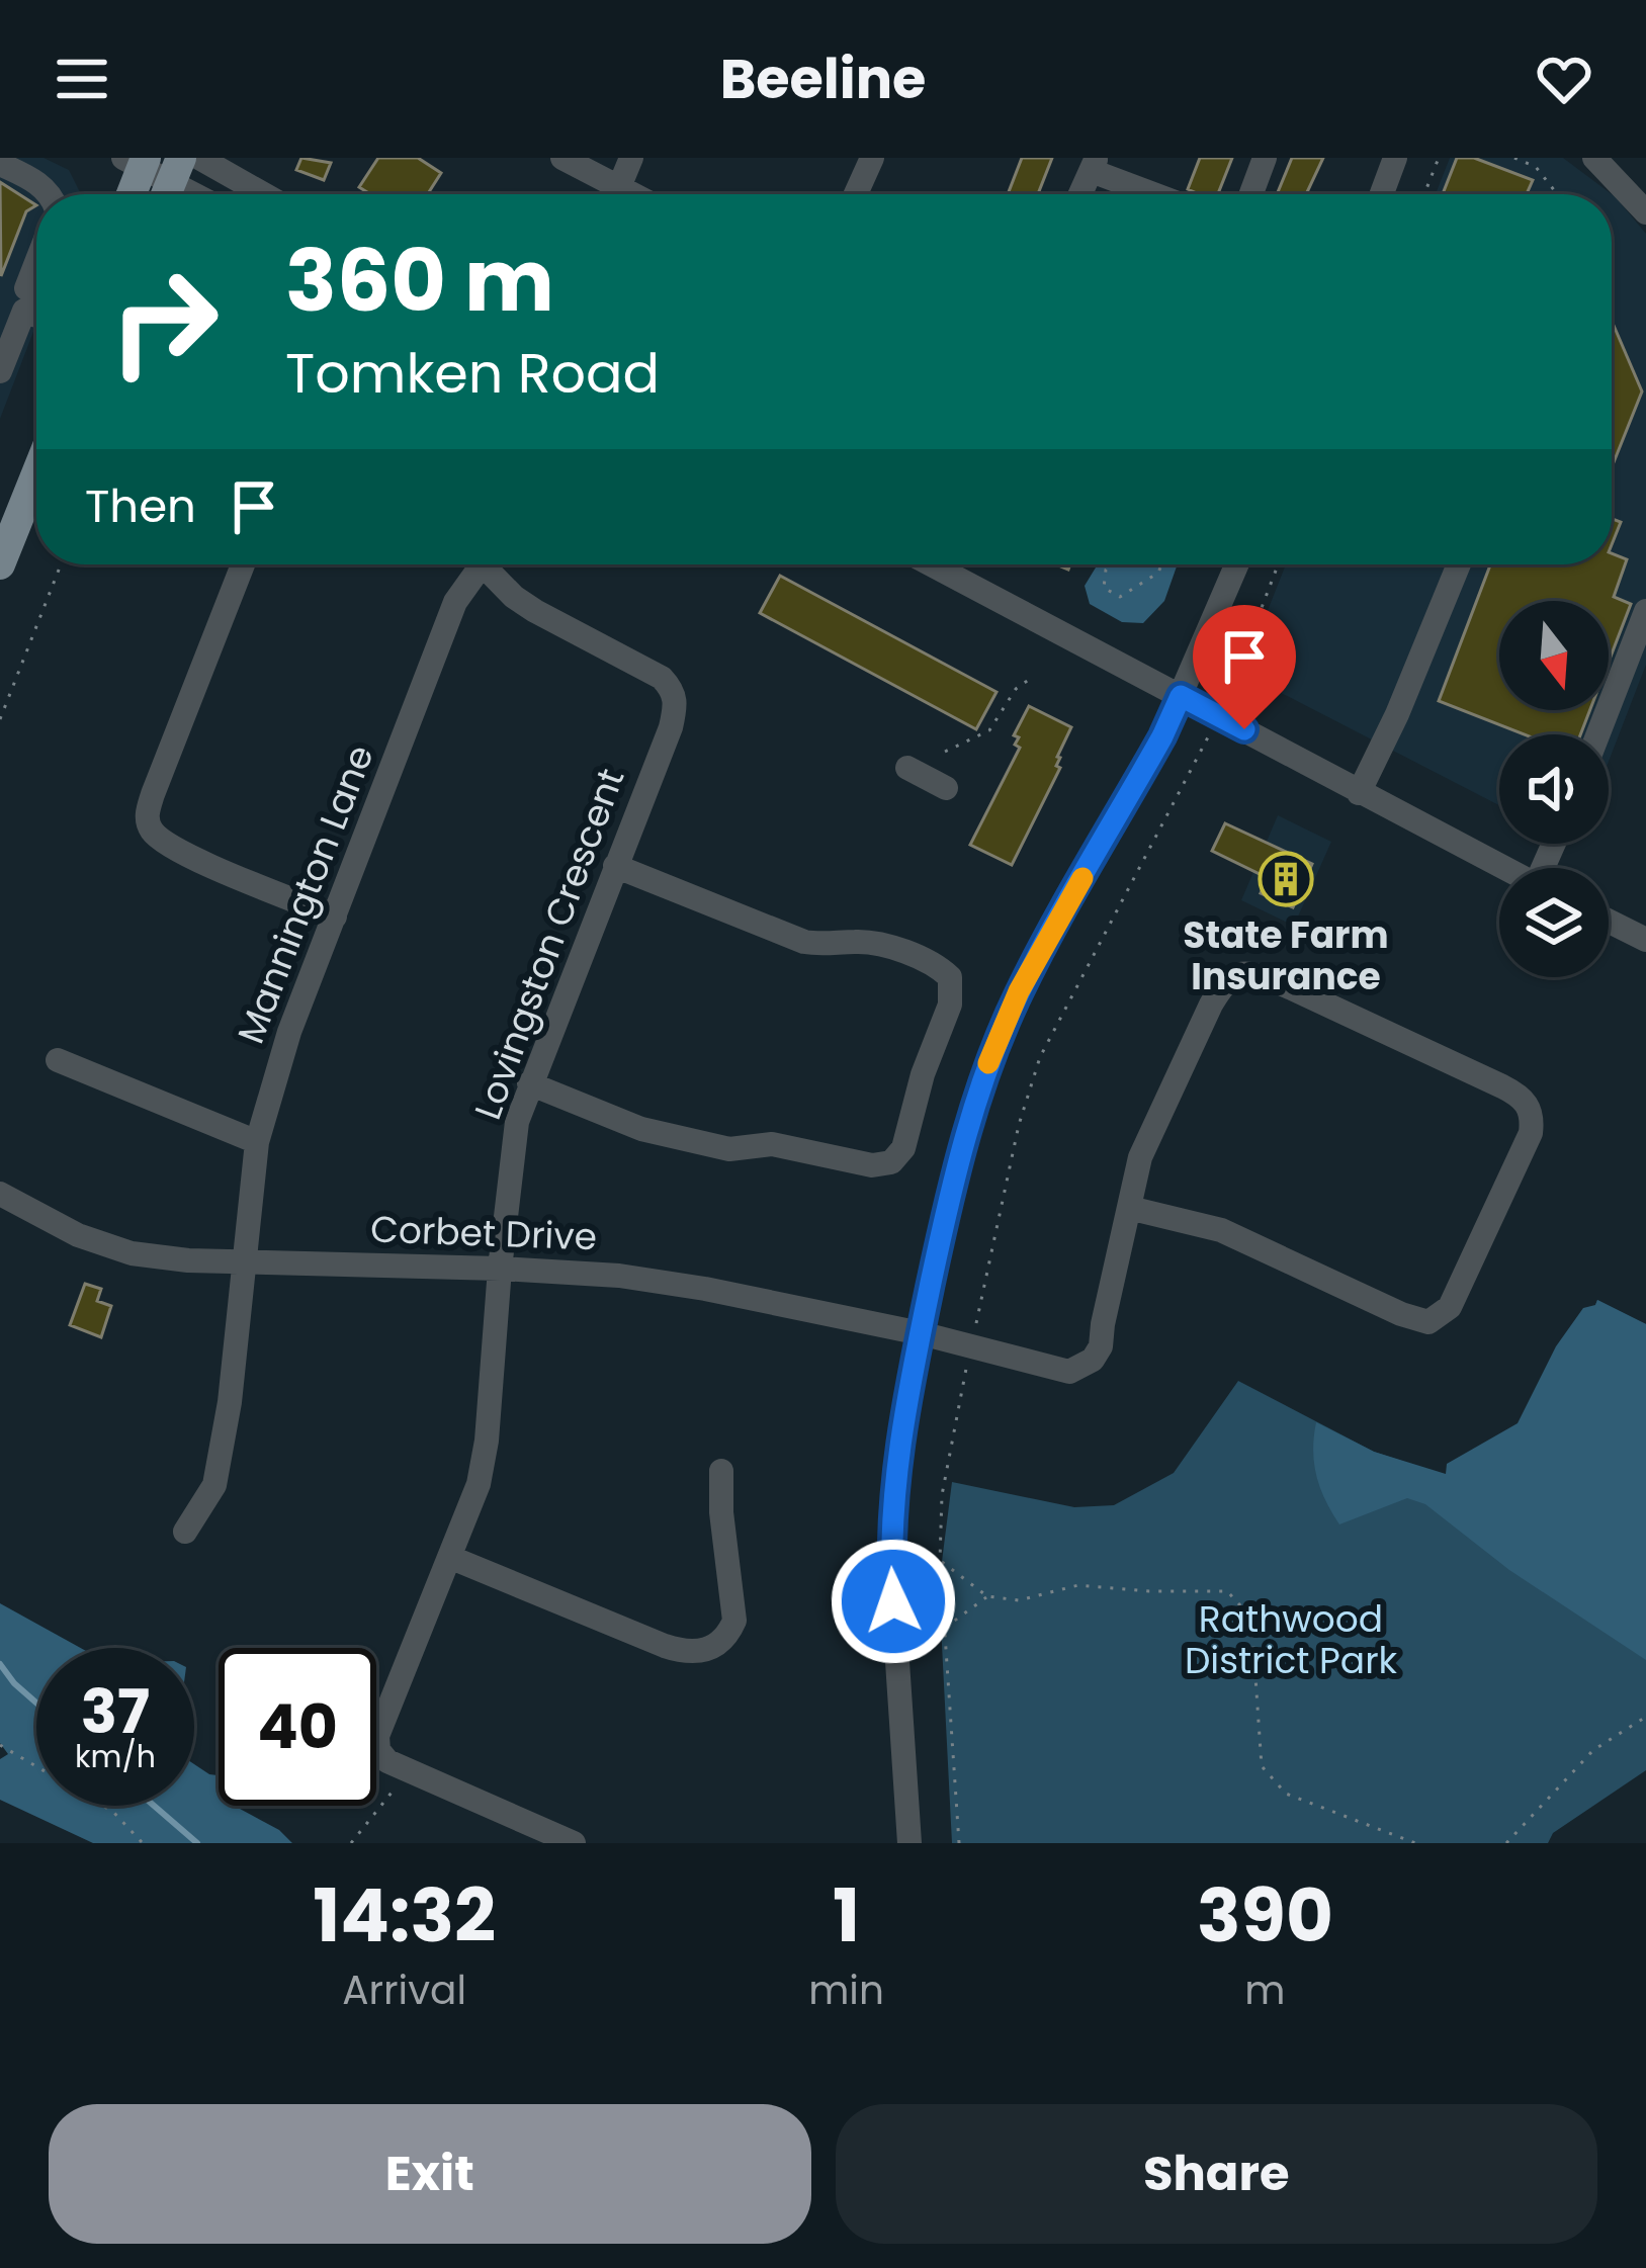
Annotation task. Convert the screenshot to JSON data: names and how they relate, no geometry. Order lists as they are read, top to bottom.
{
  "streets": {
    "street": ["Mannington Lane", "Lovingston Crescent", "Corbet Drive"]
  },
  "crossings": [
    ["Mannington Lane", "Corbet Drive"],
    ["Lovingston Crescent", "Corbet Drive"]
  ],
  "parks": ["Rathwood District Park"],
  "places": {
    "building": ["State Farm Insurance"]
  },
  "north": "bottom",
  "page": {
    "header": "Beeline",
    "turn": ["360 m", "Tomken Road"],
    "then": "Then",
    "speed": "37 km/h",
    "limit": "40",
    "eta": [
      "14:32",
      "Arrival",
      "1",
      "min",
      "390",
      "m"
    ],
    "buttons": ["Exit", "Share"]
  }
}
